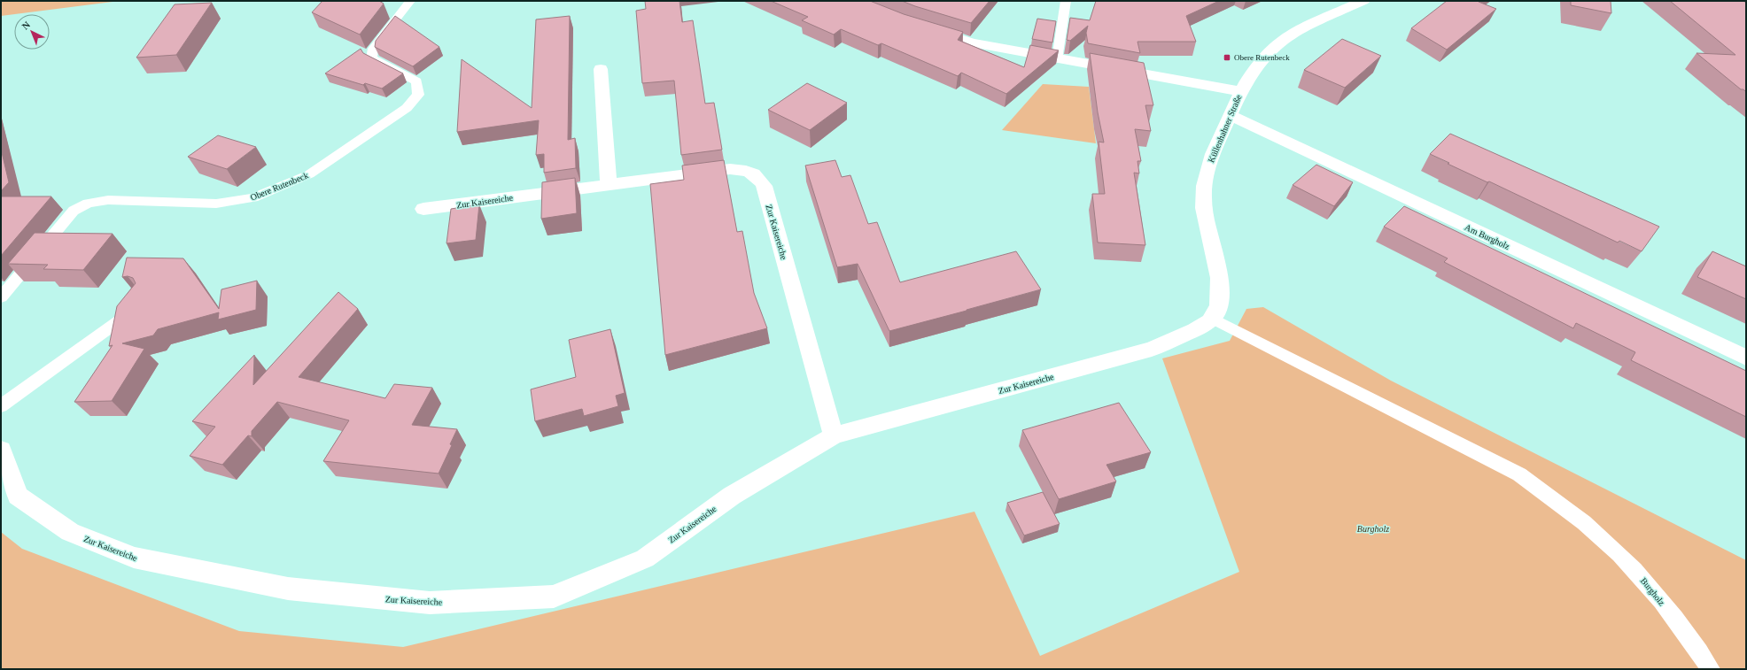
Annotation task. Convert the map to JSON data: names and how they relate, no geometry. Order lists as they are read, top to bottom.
{
  "streets": {
    "street": ["Küllenhahner Straße", "Zur Kaisereiche", "Am Burgholz"],
    "lane": ["Obere Rutenbeck", "Burgholz"]
  },
  "crossings": [
    ["Küllenhahner Straße", "Zur Kaisereiche"],
    ["Küllenhahner Straße", "Am Burgholz"],
    ["Küllenhahner Straße", "Burgholz"],
    ["Zur Kaisereiche", "Burgholz"]
  ],
  "parks": ["Burgholz"],
  "places": {
    "transit": ["Obere Rutenbeck"]
  },
  "north": "top left"
}
